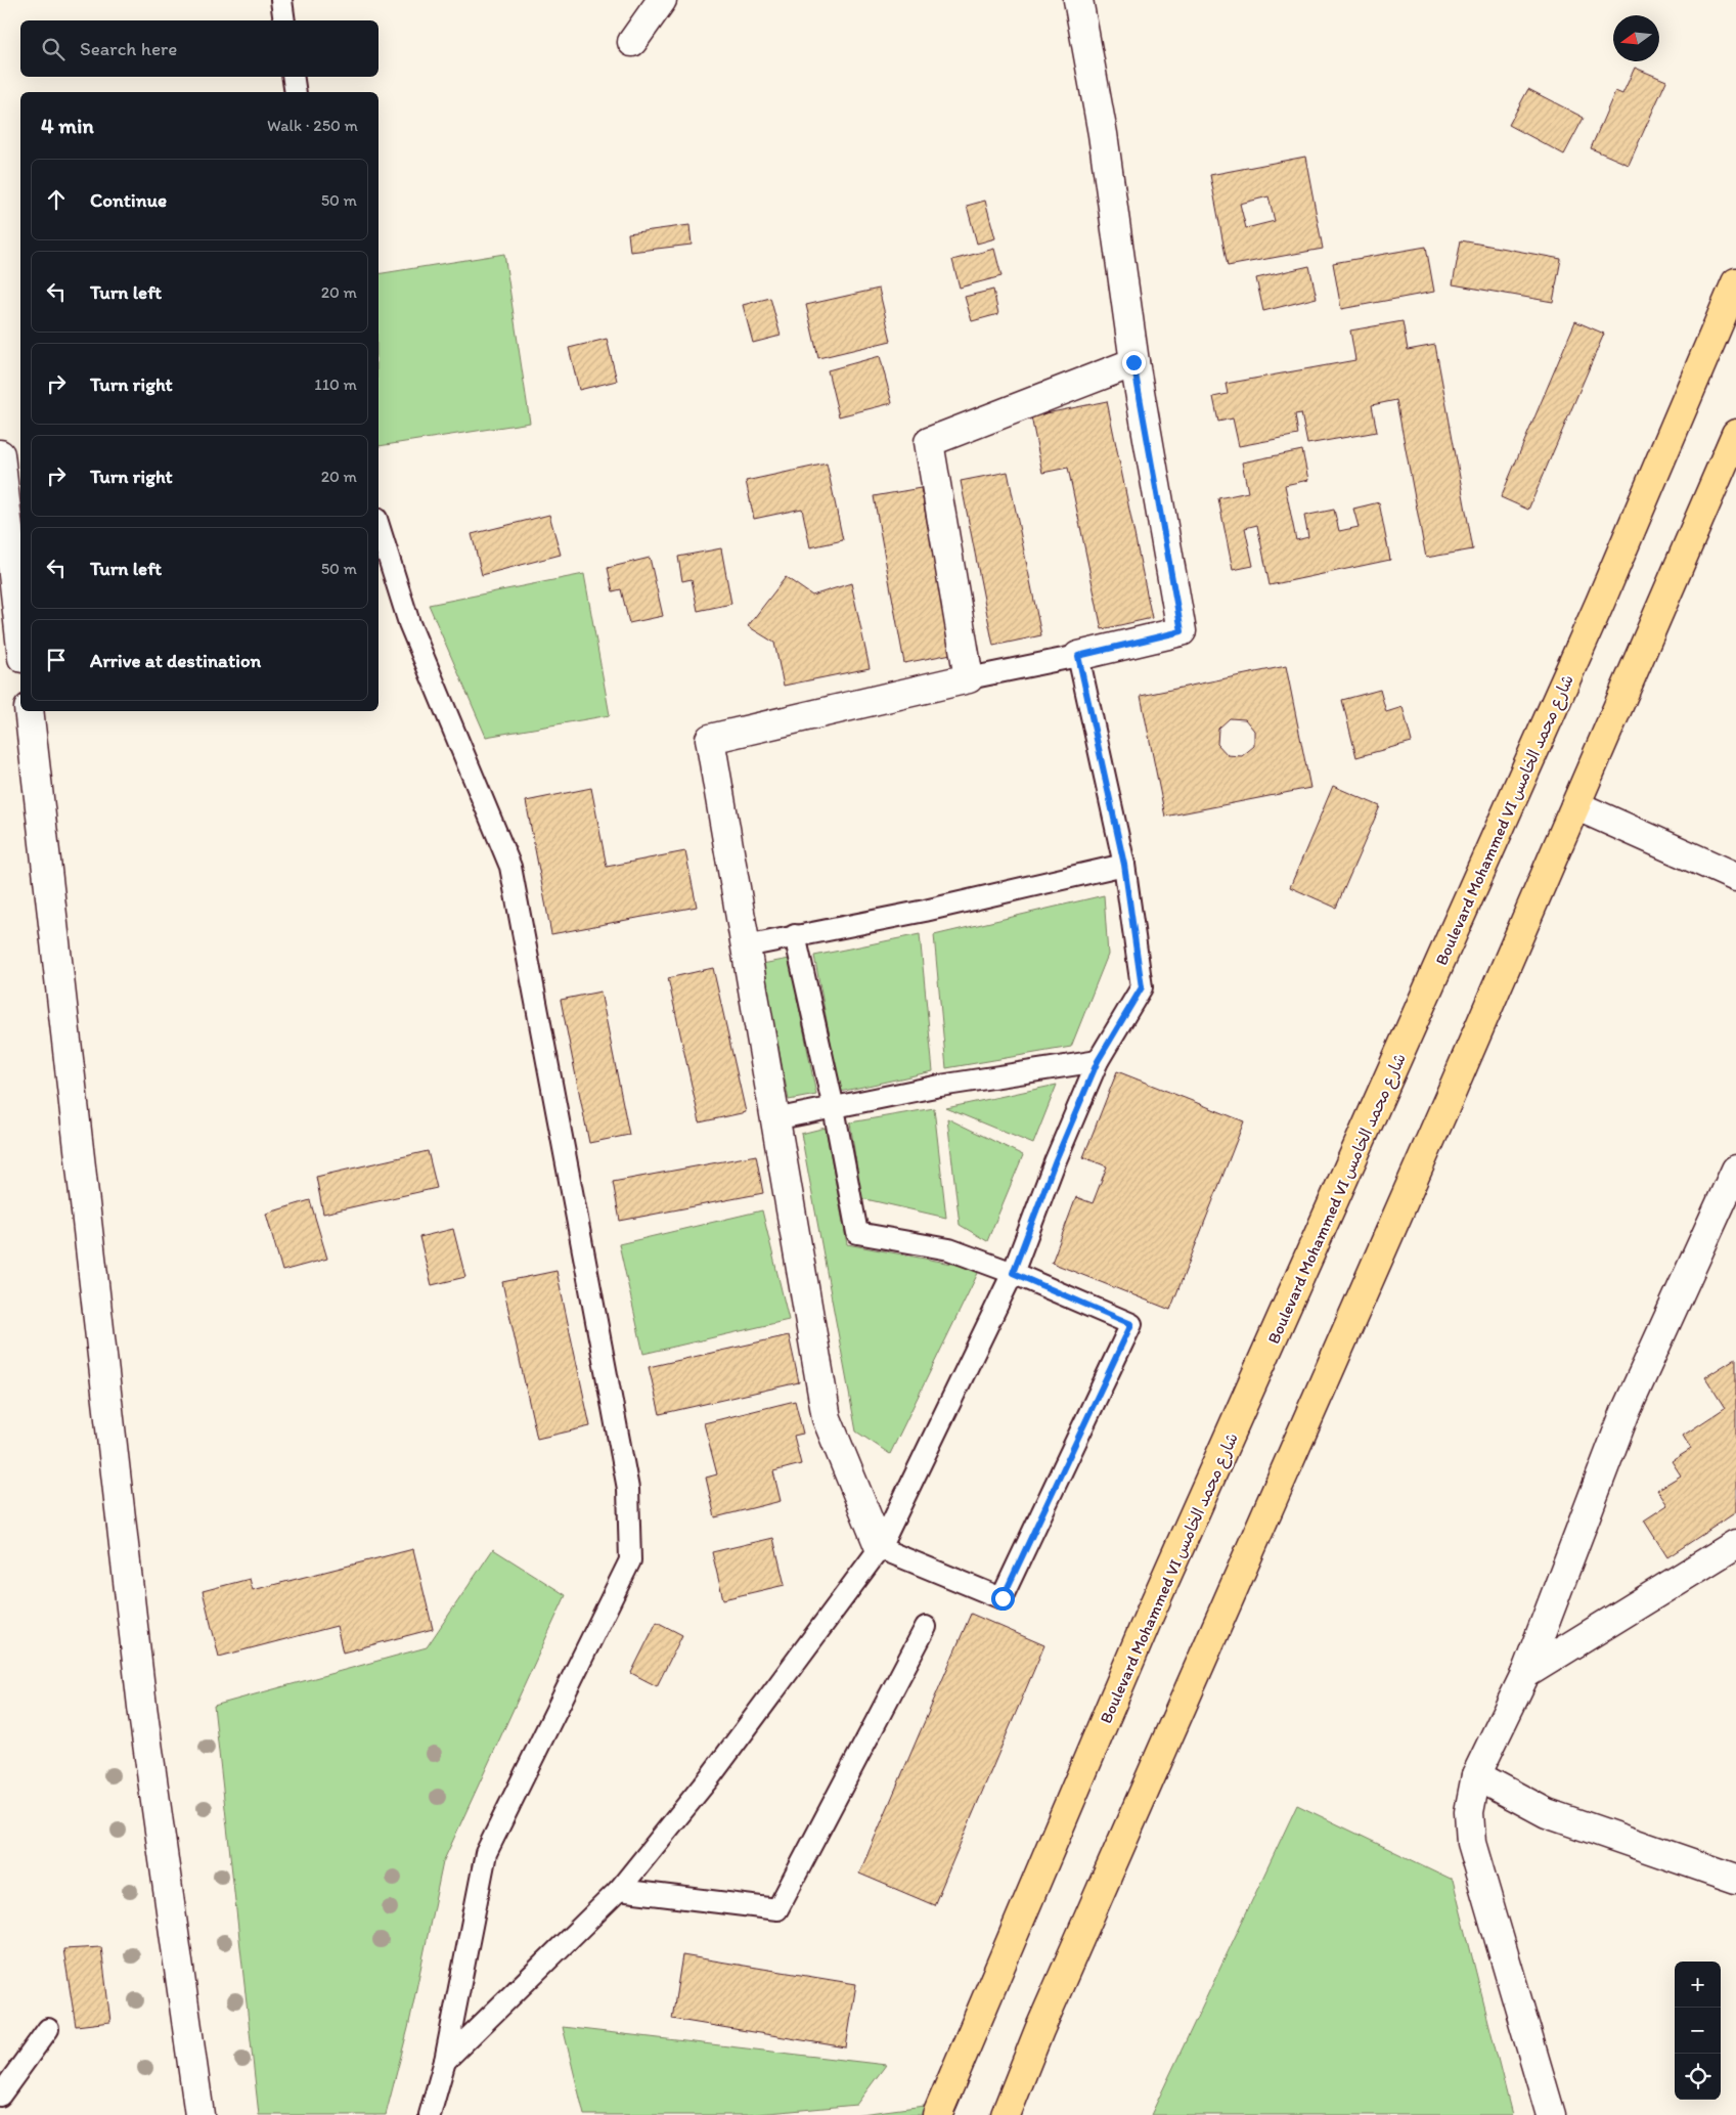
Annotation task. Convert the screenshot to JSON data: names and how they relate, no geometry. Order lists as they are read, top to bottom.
{
  "streets": {
    "main road": ["Boulevard Mohammed VI شارع محمد الخامس"]
  },
  "north": "left",
  "page": {
    "search": "Search here",
    "heading": ["4 min", "Walk · 250 m"],
    "list": [
      ["Continue", "50 m"],
      ["Turn left", "20 m"],
      ["Turn right", "110 m"],
      ["Turn right", "20 m"],
      ["Turn left", "50 m"],
      "Arrive at destination"
    ],
    "map_buttons": ["+", "−"]
  }
}
